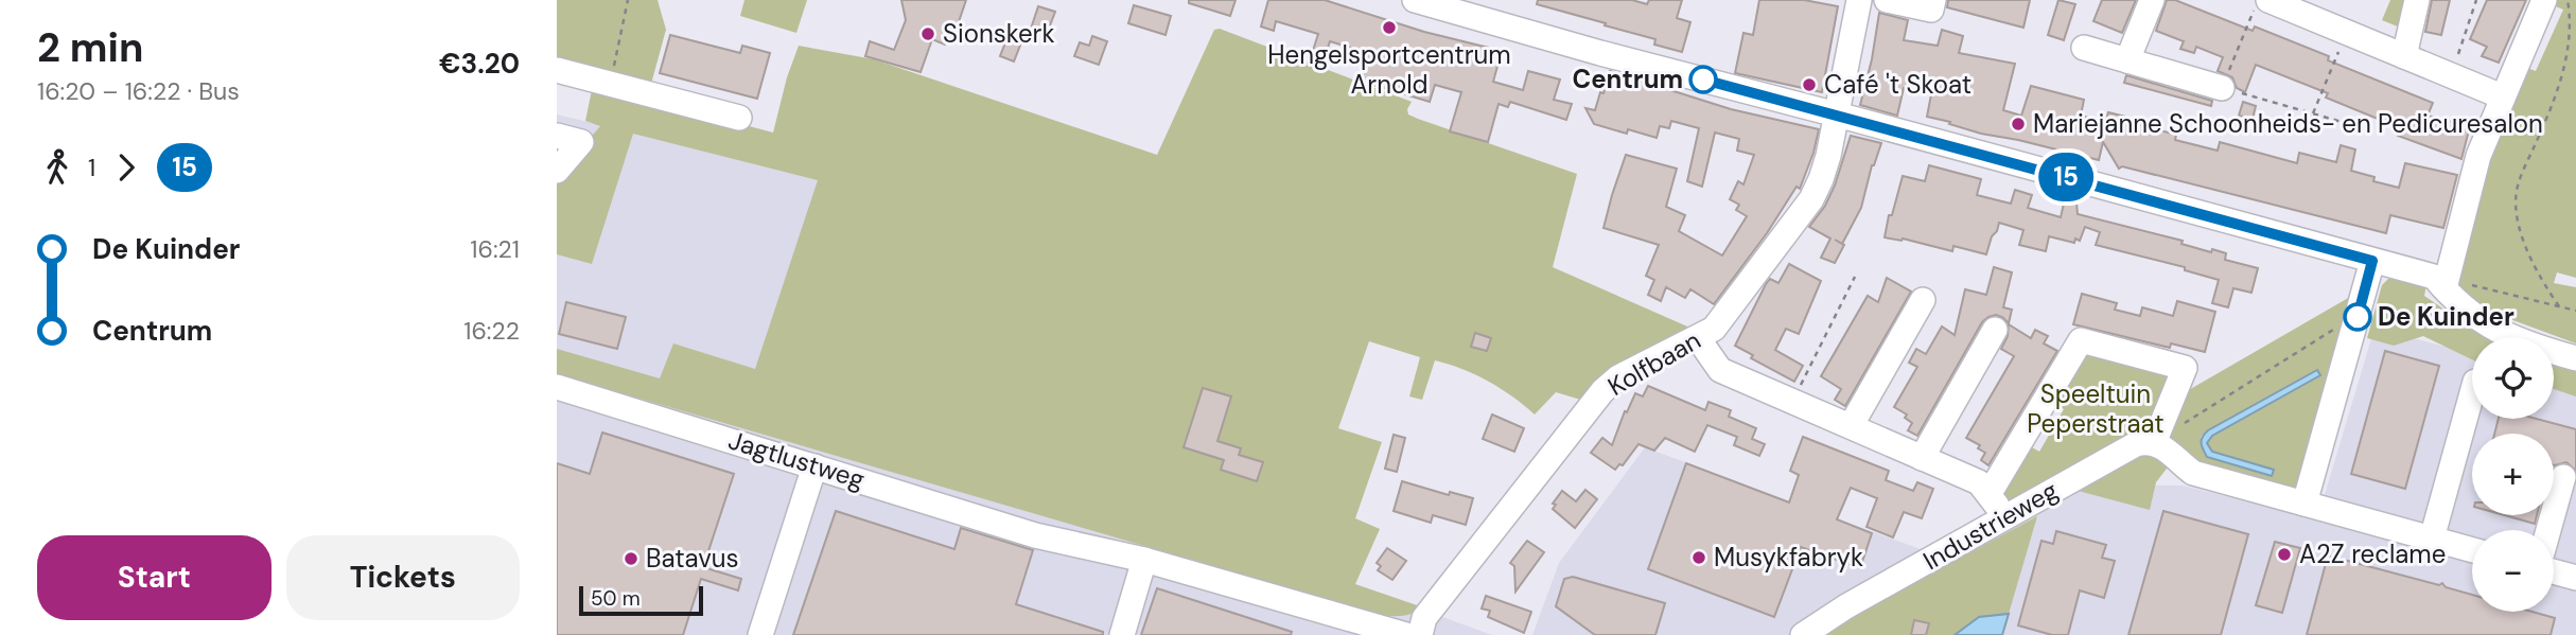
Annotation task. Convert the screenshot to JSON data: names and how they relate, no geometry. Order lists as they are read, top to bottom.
{
  "streets": {
    "street": ["Kolfbaan", "Jagtlustweg", "Industrieweg"]
  },
  "parks": ["Speeltuin Peperstraat"],
  "places": [
    "Hengelsportcentrum Arnold",
    "Sionskerk",
    "Centrum",
    "Café 't Skoat",
    "Mariejanne Schoonheids- en Pedicuresalon",
    "De Kuinder",
    "A2Z reclame",
    "Musykfabryk",
    "Batavus"
  ],
  "lines": ["bus line 15"],
  "scale_bar": "50 m",
  "page": {
    "heading": ["2 min", "16:20 – 16:22 · Bus", "€3.20"],
    "on_map": "15",
    "legs": ["1", "15"],
    "list": [
      {
        "name": "De Kuinder",
        "value": "16:21"
      },
      {
        "name": "Centrum",
        "value": "16:22"
      }
    ],
    "map_buttons": ["+", "−"],
    "buttons": ["Start", "Tickets"],
    "scale": "50 m"
  }
}
